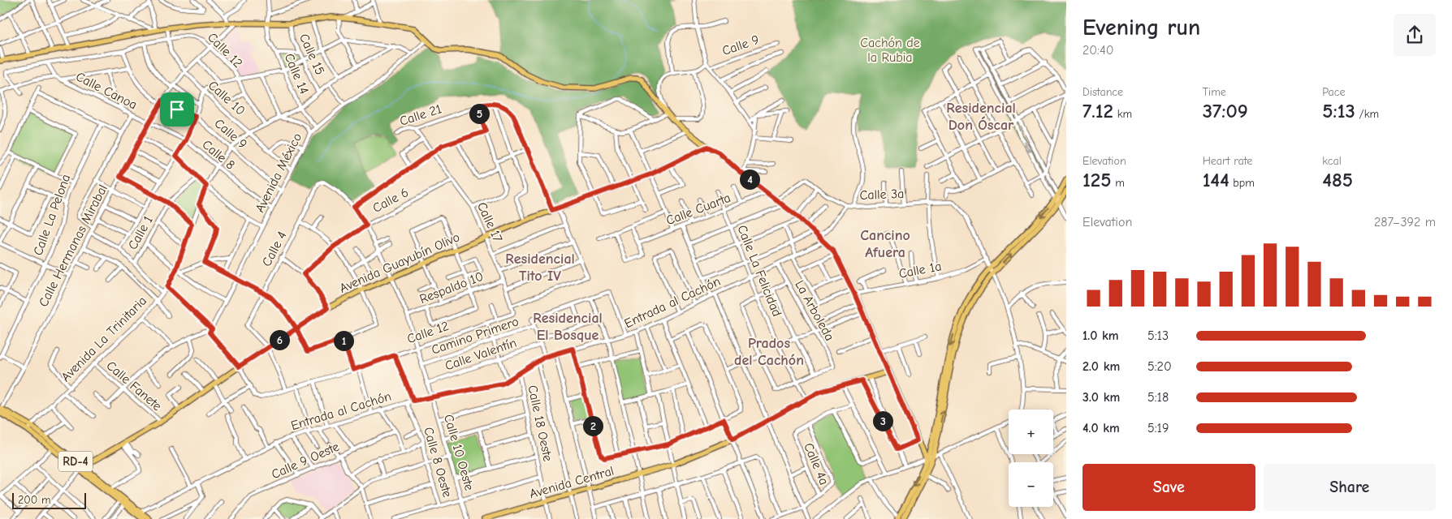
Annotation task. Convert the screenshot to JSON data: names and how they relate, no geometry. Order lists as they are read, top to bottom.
{
  "streets": {
    "main road": ["Avenida Guayubín Olivo", "RD-4", "Avenida Central"],
    "street": [
      "Calle 9",
      "Calle 12",
      "Calle 15",
      "Calle 14",
      "Calle Canoa",
      "Calle 10",
      "Calle 21",
      "Calle 8",
      "Avenida México",
      "Calle 3a",
      "Calle 6",
      "Calle Cuarta",
      "Calle La Pelona",
      "Calle 17",
      "Calle 1",
      "Calle Hermanas Mirabal",
      "Calle 4",
      "Calle 1a",
      "Calle La Felicidad",
      "Respaldo 10",
      "Entrada al Cachón",
      "La Arboleda",
      "Camino Primero",
      "Avenida La Trinitaria",
      "Calle Valentín",
      "Calle Fanete",
      "Calle 18 Oeste",
      "Calle 10 Oeste",
      "Calle 9 Oeste",
      "Calle 8 Oeste",
      "Calle 4a"
    ]
  },
  "crossings": [
    ["Calle 9", "Avenida México"],
    ["Calle 9", "Calle Hermanas Mirabal"],
    ["Calle 9", "Avenida La Trinitaria"],
    ["Calle 12", "Calle 10"],
    ["Calle 12", "Calle 17"],
    ["Calle 12", "Calle Hermanas Mirabal"],
    ["Calle 12", "Avenida La Trinitaria"],
    ["Calle 12", "Calle 10 Oeste"],
    ["Calle 15", "Avenida La Trinitaria"],
    ["Calle 14", "Avenida México"],
    ["Calle 14", "Avenida La Trinitaria"],
    ["Calle Canoa", "Calle 8"],
    ["Calle Canoa", "Calle Hermanas Mirabal"],
    ["Calle 10", "Avenida México"],
    ["Calle 10", "Calle Hermanas Mirabal"],
    ["Calle 10", "Avenida La Trinitaria"],
    ["Calle 21", "Calle 17"],
    ["Calle 8", "Avenida México"],
    ["Calle 8", "Calle Hermanas Mirabal"],
    ["Calle 8", "Avenida La Trinitaria"],
    ["Calle 3a", "Calle 1a"],
    ["Calle 6", "Calle 17"],
    ["Calle 6", "Calle 10 Oeste"],
    ["Calle Cuarta", "Calle La Felicidad"],
    ["Calle 17", "Avenida Guayubín Olivo"],
    ["Calle 17", "Respaldo 10"],
    ["Calle Hermanas Mirabal", "RD-4"],
    ["Calle 4", "Avenida Guayubín Olivo"],
    ["Calle 4", "Calle 10 Oeste"],
    ["Avenida Guayubín Olivo", "Calle Fanete"],
    ["Avenida Guayubín Olivo", "Calle 10 Oeste"],
    ["Avenida Guayubín Olivo", "RD-4"],
    ["Calle La Felicidad", "Entrada al Cachón"],
    ["Calle La Felicidad", "Avenida Central"],
    ["Respaldo 10", "Calle 10 Oeste"],
    ["Entrada al Cachón", "La Arboleda"],
    ["Entrada al Cachón", "Calle 18 Oeste"],
    ["Entrada al Cachón", "Calle 10 Oeste"],
    ["Entrada al Cachón", "RD-4"],
    ["Entrada al Cachón", "Calle 8 Oeste"],
    ["Camino Primero", "Calle 10 Oeste"],
    ["Avenida La Trinitaria", "Calle Fanete"],
    ["Avenida La Trinitaria", "RD-4"],
    ["Calle Valentín", "Calle 10 Oeste"],
    ["Calle 18 Oeste", "Avenida Central"]
  ],
  "districts": [
    "Residencial Don Óscar",
    "Cancino Afuera",
    "Residencial Tito IV",
    "Residencial El Bosque",
    "Prados del Cachón"
  ],
  "parks": ["Cachón de la Rubia"],
  "scale_bar": "200 m",
  "page": {
    "heading": ["Evening run", "20:40"],
    "stats": [
      ["Distance", "7.12 km"],
      ["Time", "37:09"],
      ["Pace", "5:13 /km"],
      ["Elevation", "125 m"],
      ["Heart rate", "144 bpm"],
      ["kcal", "485"]
    ],
    "pins": [
      "5",
      "4",
      "6",
      "1",
      "3",
      "2"
    ],
    "chart": ["Elevation", "287–392 m"],
    "list": [
      {
        "name": "1.0 km",
        "note": "5:13"
      },
      {
        "name": "2.0 km",
        "note": "5:20"
      },
      {
        "name": "3.0 km",
        "note": "5:18"
      },
      {
        "name": "4.0 km",
        "note": "5:19"
      }
    ],
    "map_buttons": ["+", "−"],
    "buttons": ["Save", "Share"],
    "scale": "200 m"
  }
}
